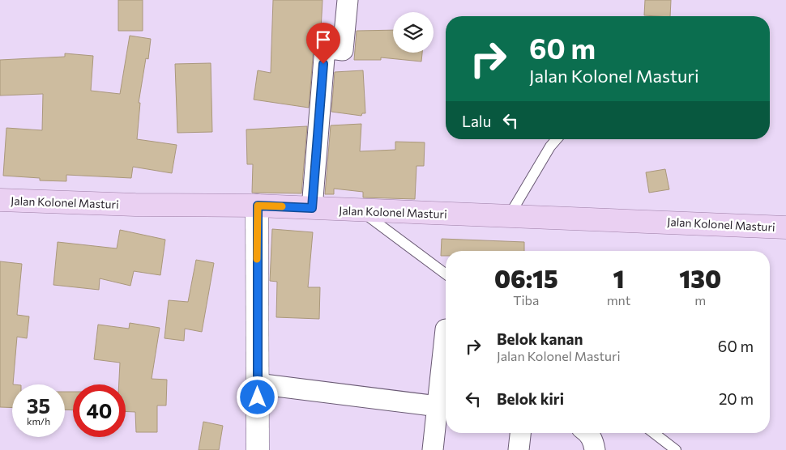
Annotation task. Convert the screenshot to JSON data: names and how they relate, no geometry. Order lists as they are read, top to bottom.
{
  "streets": {
    "main road": ["Jalan Kolonel Masturi"]
  },
  "page": {
    "turn": ["60 m", "Jalan Kolonel Masturi"],
    "then": "Lalu",
    "eta": [
      "06:15",
      "Tiba",
      "1",
      "mnt",
      "130",
      "m"
    ],
    "list": [
      {
        "name": "Belok kanan",
        "note": "Jalan Kolonel Masturi",
        "value": "60 m"
      },
      {
        "name": "Belok kiri",
        "value": "20 m"
      }
    ],
    "speed": "35 km/h",
    "limit": "40"
  }
}
